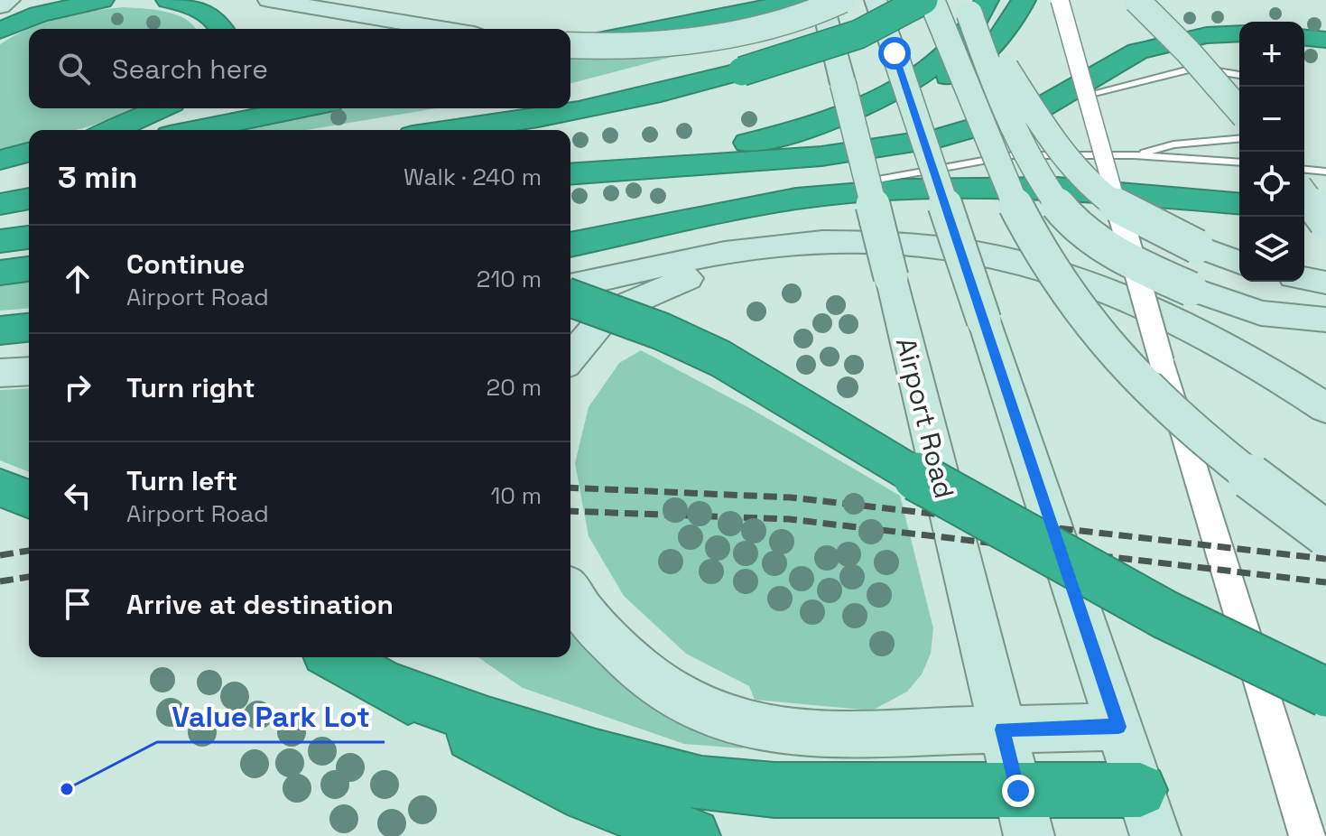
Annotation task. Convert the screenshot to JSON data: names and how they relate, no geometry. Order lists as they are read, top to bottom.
{
  "streets": {
    "street": ["Airport Road"]
  },
  "places": ["Value Park Lot"],
  "page": {
    "map_buttons": ["+", "−"],
    "search": "Search here",
    "heading": ["3 min", "Walk · 240 m"],
    "list": [
      ["Continue", "Airport Road", "210 m"],
      ["Turn right", "20 m"],
      ["Turn left", "Airport Road", "10 m"],
      "Arrive at destination"
    ]
  }
}
